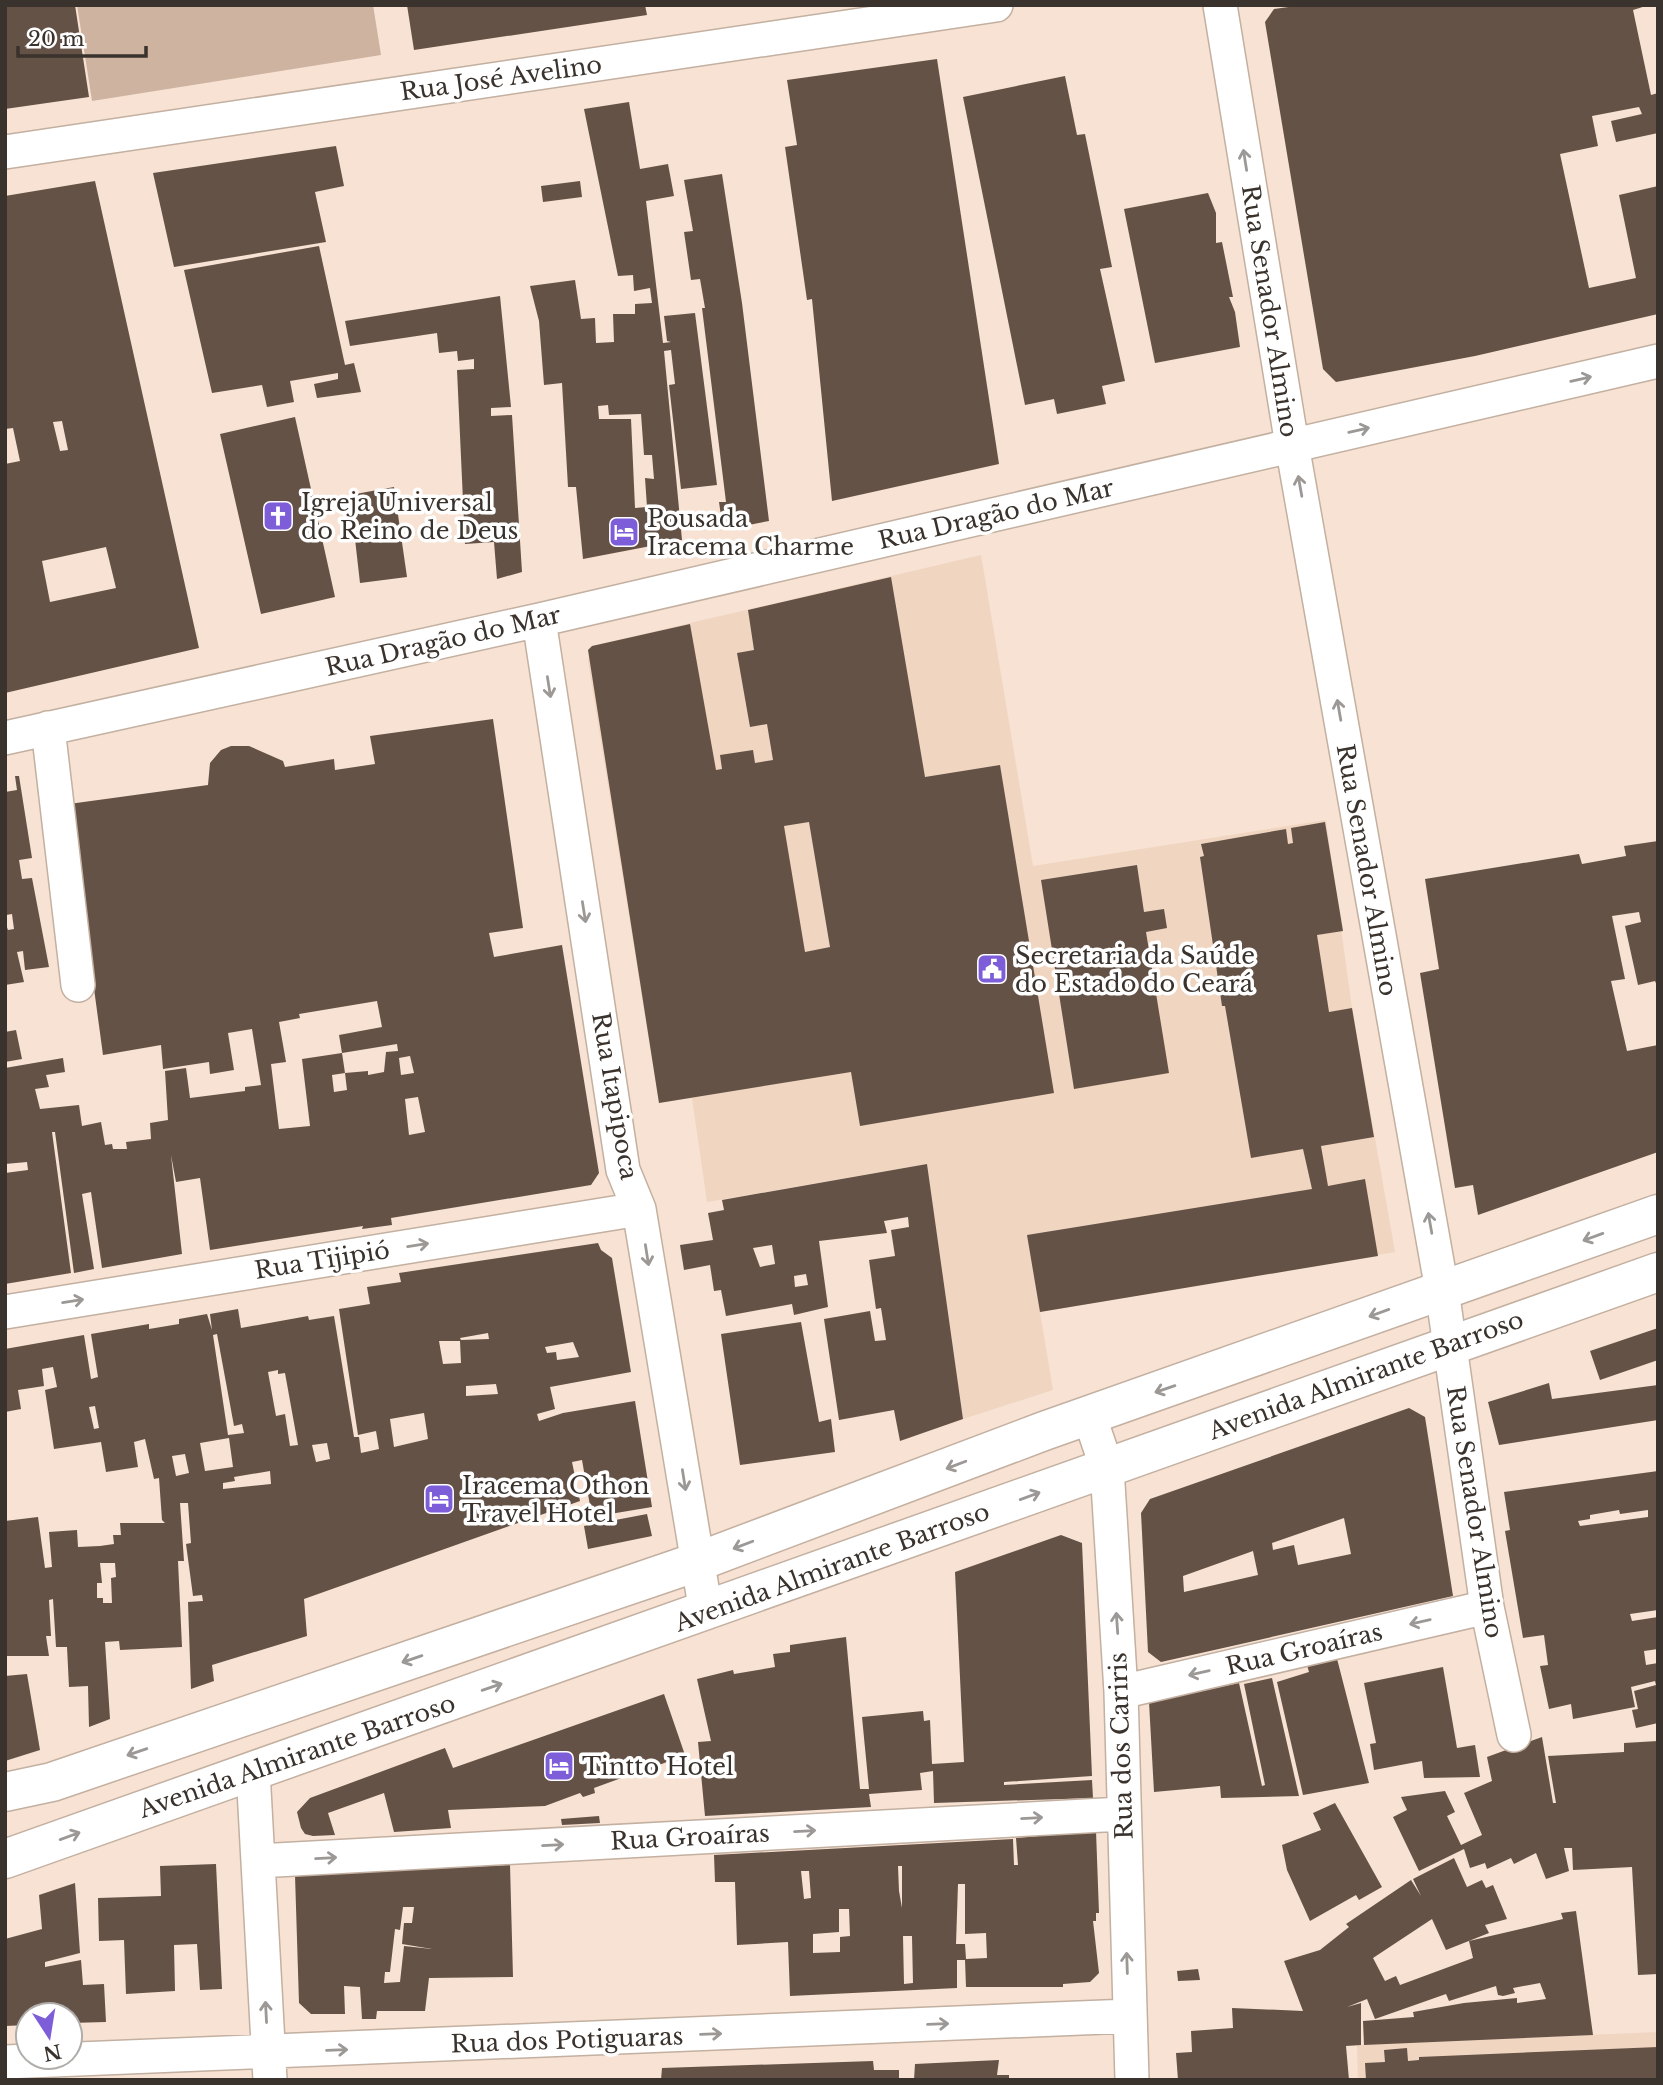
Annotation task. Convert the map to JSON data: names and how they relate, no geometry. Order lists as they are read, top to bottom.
{
  "streets": {
    "main road": ["Avenida Almirante Barroso"],
    "street": [
      "Rua José Avelino",
      "Rua Senador Almino",
      "Rua Dragão do Mar",
      "Rua Itapipoca",
      "Rua Tijipió",
      "Rua Groaíras",
      "Rua dos Cariris",
      "Rua dos Potiguaras"
    ]
  },
  "crossings": [
    ["Rua Senador Almino", "Rua Dragão do Mar"],
    ["Rua Senador Almino", "Avenida Almirante Barroso"],
    ["Rua Senador Almino", "Rua Groaíras"],
    ["Rua Dragão do Mar", "Rua Itapipoca"],
    ["Rua Itapipoca", "Rua Tijipió"],
    ["Rua Itapipoca", "Avenida Almirante Barroso"],
    ["Avenida Almirante Barroso", "Rua dos Cariris"],
    ["Rua Groaíras", "Rua dos Cariris"],
    ["Rua dos Cariris", "Rua dos Potiguaras"]
  ],
  "one_way": [
    "Rua Senador Almino",
    "Rua Itapipoca",
    "Rua Tijipió",
    "Rua dos Cariris",
    "Rua dos Potiguaras"
  ],
  "places": {
    "church": ["Igreja Universal do Reino de Deus"],
    "hotel": ["Pousada Iracema Charme", "Iracema Othon Travel Hotel", "Tintto Hotel"],
    "public building": ["Secretaria da Saúde do Estado do Ceará"]
  },
  "scale_bar": "20 m",
  "north": "bottom"
}
